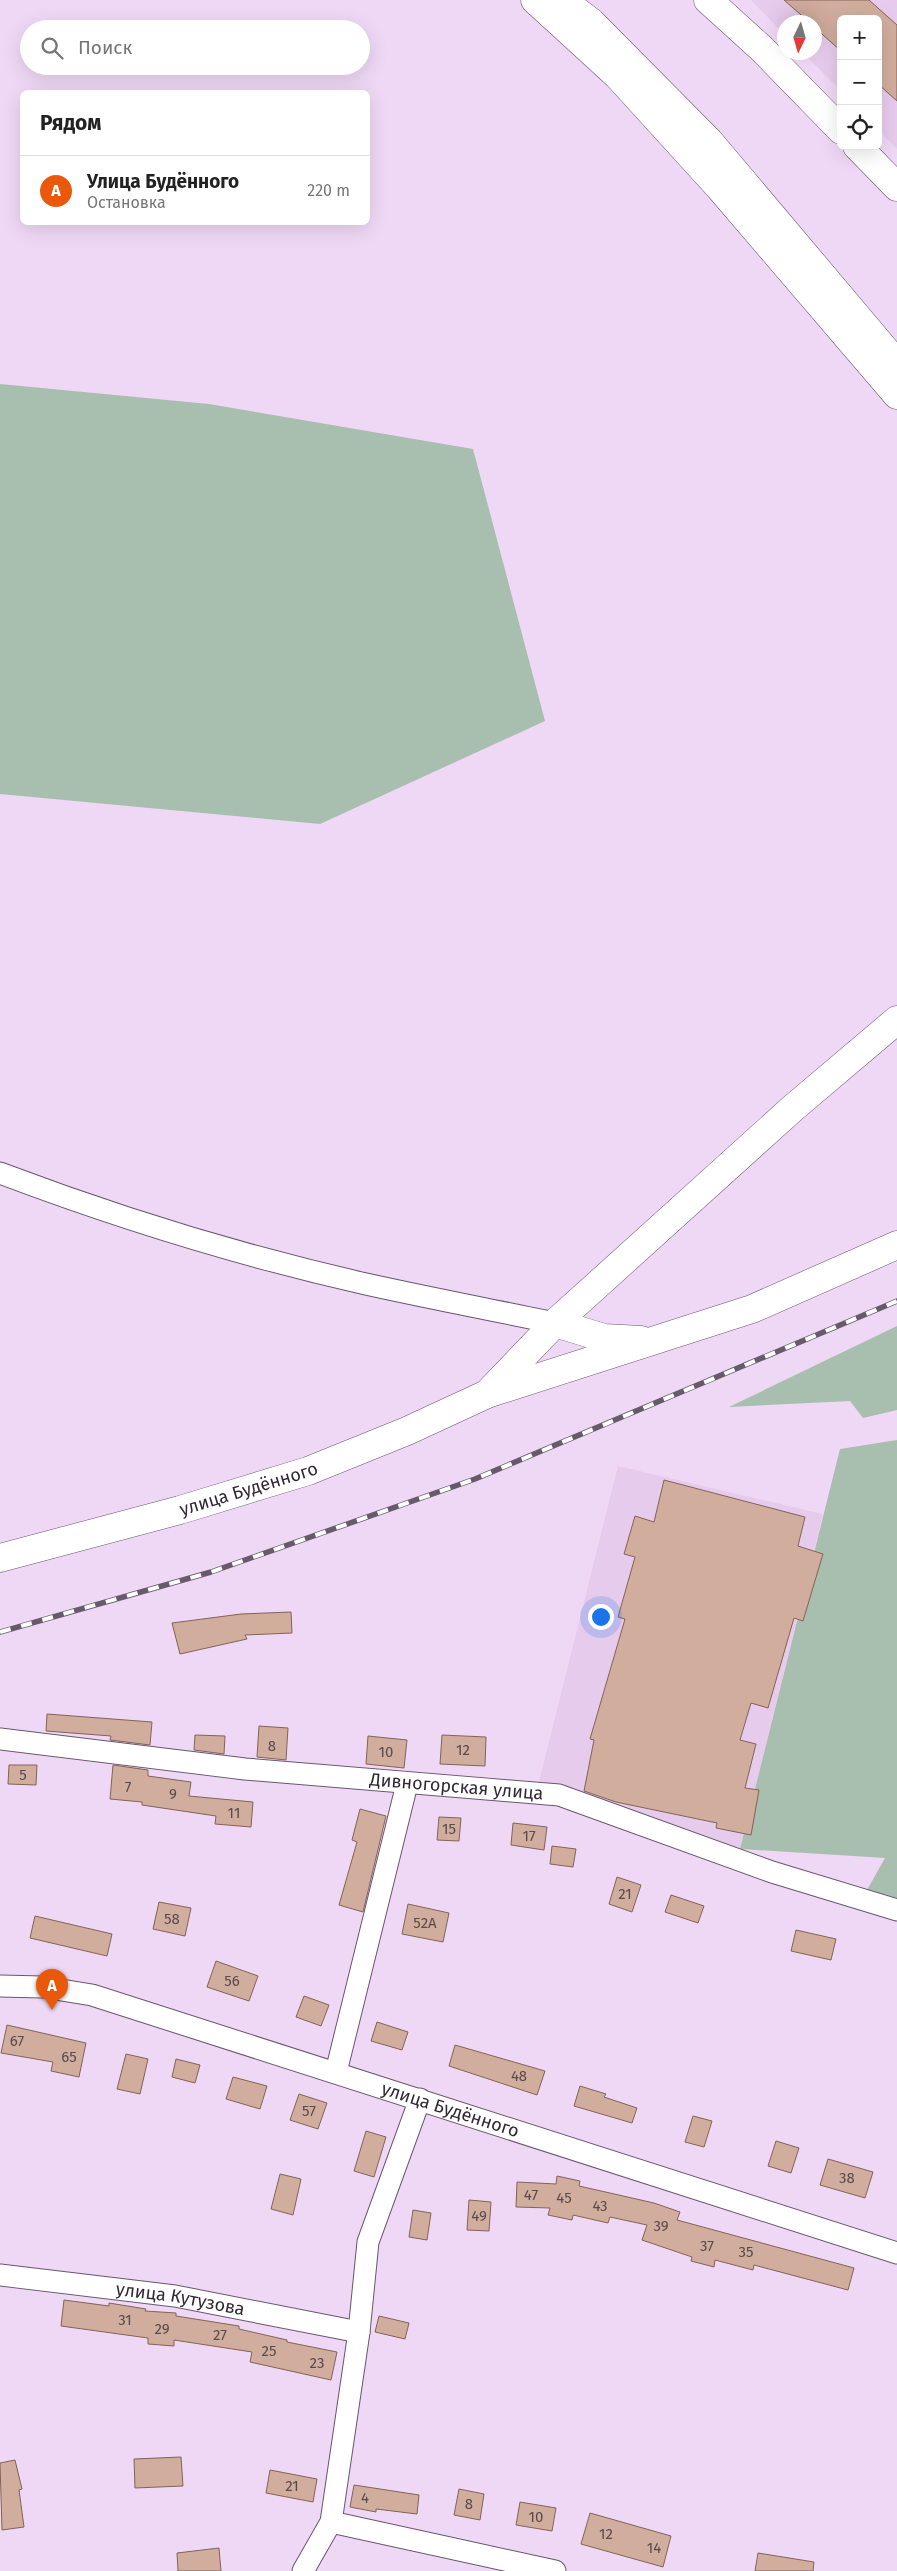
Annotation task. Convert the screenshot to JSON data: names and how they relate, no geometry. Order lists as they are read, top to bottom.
{
  "streets": {
    "main road": ["улица Будённого"],
    "street": ["Дивногорская улица", "улица Кутузова"]
  },
  "house_numbers": [
    "8",
    "12",
    "10",
    "5",
    "7",
    "9",
    "11",
    "15",
    "17",
    "21",
    "58",
    "52А",
    "56",
    "67",
    "65",
    "48",
    "57",
    "38",
    "47",
    "45",
    "43",
    "49",
    "39",
    "37",
    "35",
    "31",
    "29",
    "27",
    "25",
    "23",
    "21",
    "4",
    "8",
    "10",
    "12",
    "14"
  ],
  "north": "bottom",
  "page": {
    "map_buttons": ["+", "−"],
    "search": "Поиск",
    "heading": "Рядом",
    "list": [
      {
        "mark": "A",
        "name": "Улица Будённого",
        "note": "Остановка",
        "value": "220 m"
      }
    ],
    "pins": "A"
  }
}
